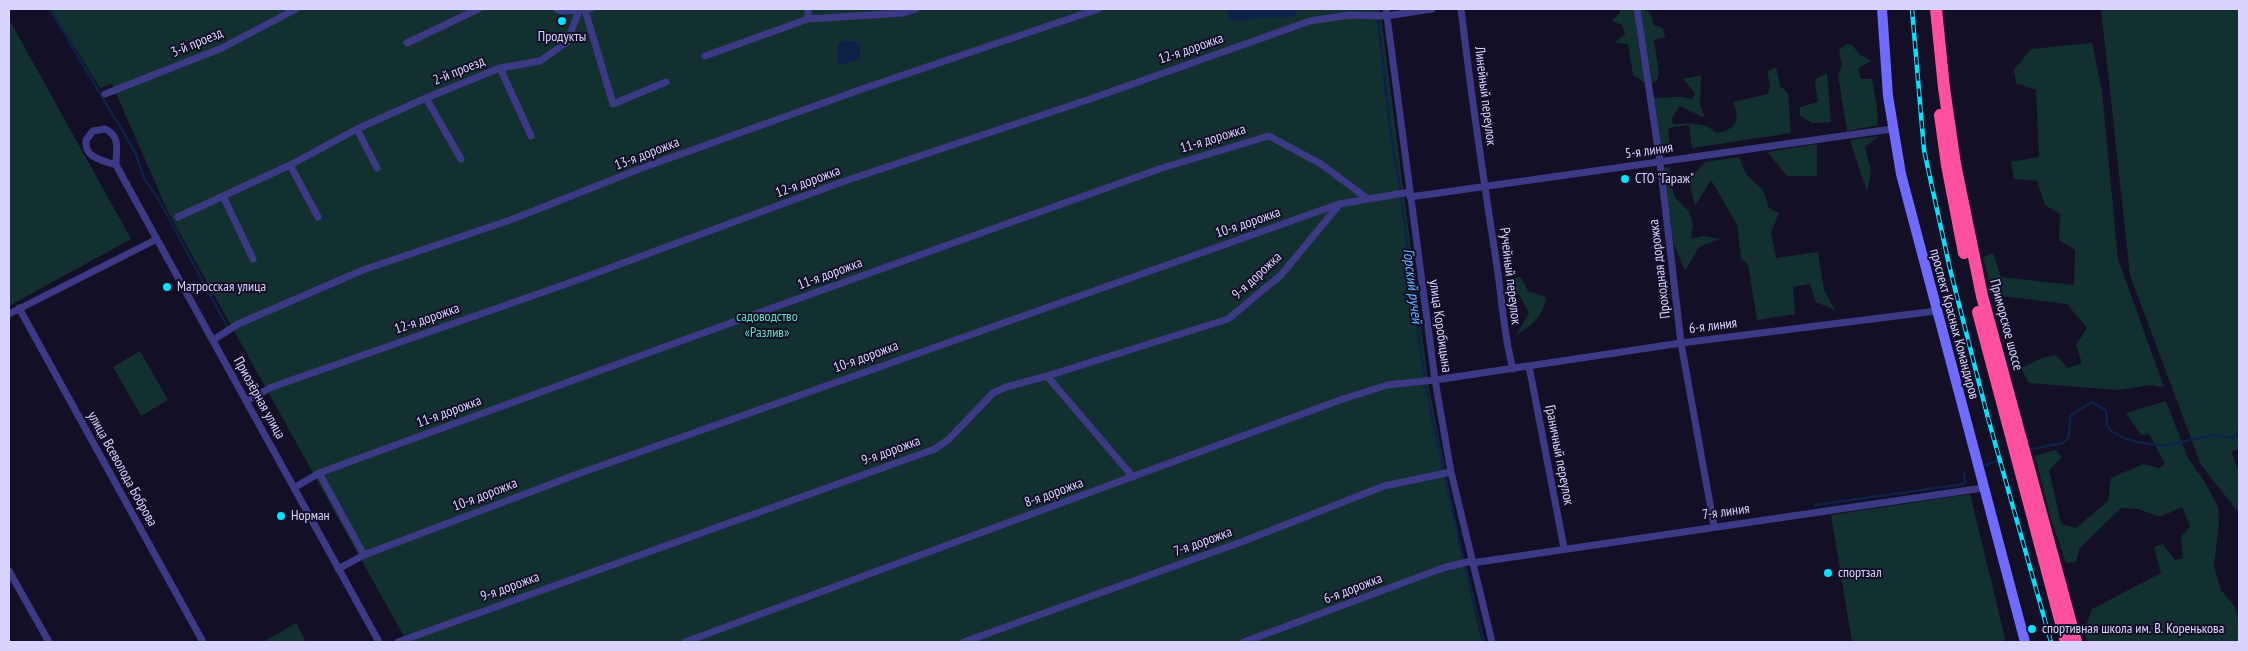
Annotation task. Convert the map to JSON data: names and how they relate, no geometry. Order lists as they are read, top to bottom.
{
  "streets": {
    "highway": ["Приморское шоссе"],
    "street": [
      "3-й проезд",
      "12-я дорожка",
      "2-й проезд",
      "Линейный переулок",
      "11-я дорожка",
      "5-я линия",
      "13-я дорожка",
      "10-я дорожка",
      "Проходная дорожка",
      "9-я дорожка",
      "Ручейный переулок",
      "проспект Красных Командиров",
      "улица Коробицына",
      "6-я линия",
      "Приозёрная улица",
      "Граничный переулок",
      "улица Всеволода Боброва",
      "8-я дорожка",
      "7-я линия",
      "7-я дорожка",
      "6-я дорожка"
    ]
  },
  "crossings": [
    ["12-я дорожка", "улица Коробицына"],
    ["12-я дорожка", "Приозёрная улица"],
    ["Линейный переулок", "5-я линия"],
    ["Линейный переулок", "Ручейный переулок"],
    ["11-я дорожка", "10-я дорожка"],
    ["11-я дорожка", "Приозёрная улица"],
    ["5-я линия", "10-я дорожка"],
    ["5-я линия", "Проходная дорожка"],
    ["5-я линия", "Ручейный переулок"],
    ["5-я линия", "проспект Красных Командиров"],
    ["5-я линия", "улица Коробицына"],
    ["13-я дорожка", "Приозёрная улица"],
    ["10-я дорожка", "9-я дорожка"],
    ["10-я дорожка", "улица Коробицына"],
    ["10-я дорожка", "Приозёрная улица"],
    ["Проходная дорожка", "6-я линия"],
    ["Проходная дорожка", "7-я линия"],
    ["Ручейный переулок", "6-я линия"],
    ["проспект Красных Командиров", "6-я линия"],
    ["проспект Красных Командиров", "7-я линия"],
    ["улица Коробицына", "6-я линия"],
    ["улица Коробицына", "8-я дорожка"],
    ["улица Коробицына", "7-я линия"],
    ["улица Коробицына", "7-я дорожка"],
    ["улица Коробицына", "6-я дорожка"],
    ["6-я линия", "Граничный переулок"],
    ["6-я линия", "8-я дорожка"],
    ["Граничный переулок", "7-я линия"],
    ["7-я линия", "6-я дорожка"]
  ],
  "water": ["Горский ручей"],
  "parks": ["садоводство «Разлив»"],
  "places": [
    "Продукты",
    "СТО \"Гараж\"",
    "Матросская улица",
    "Норман",
    "спортзал",
    "спортивная школа им. В. Коренькова"
  ]
}
